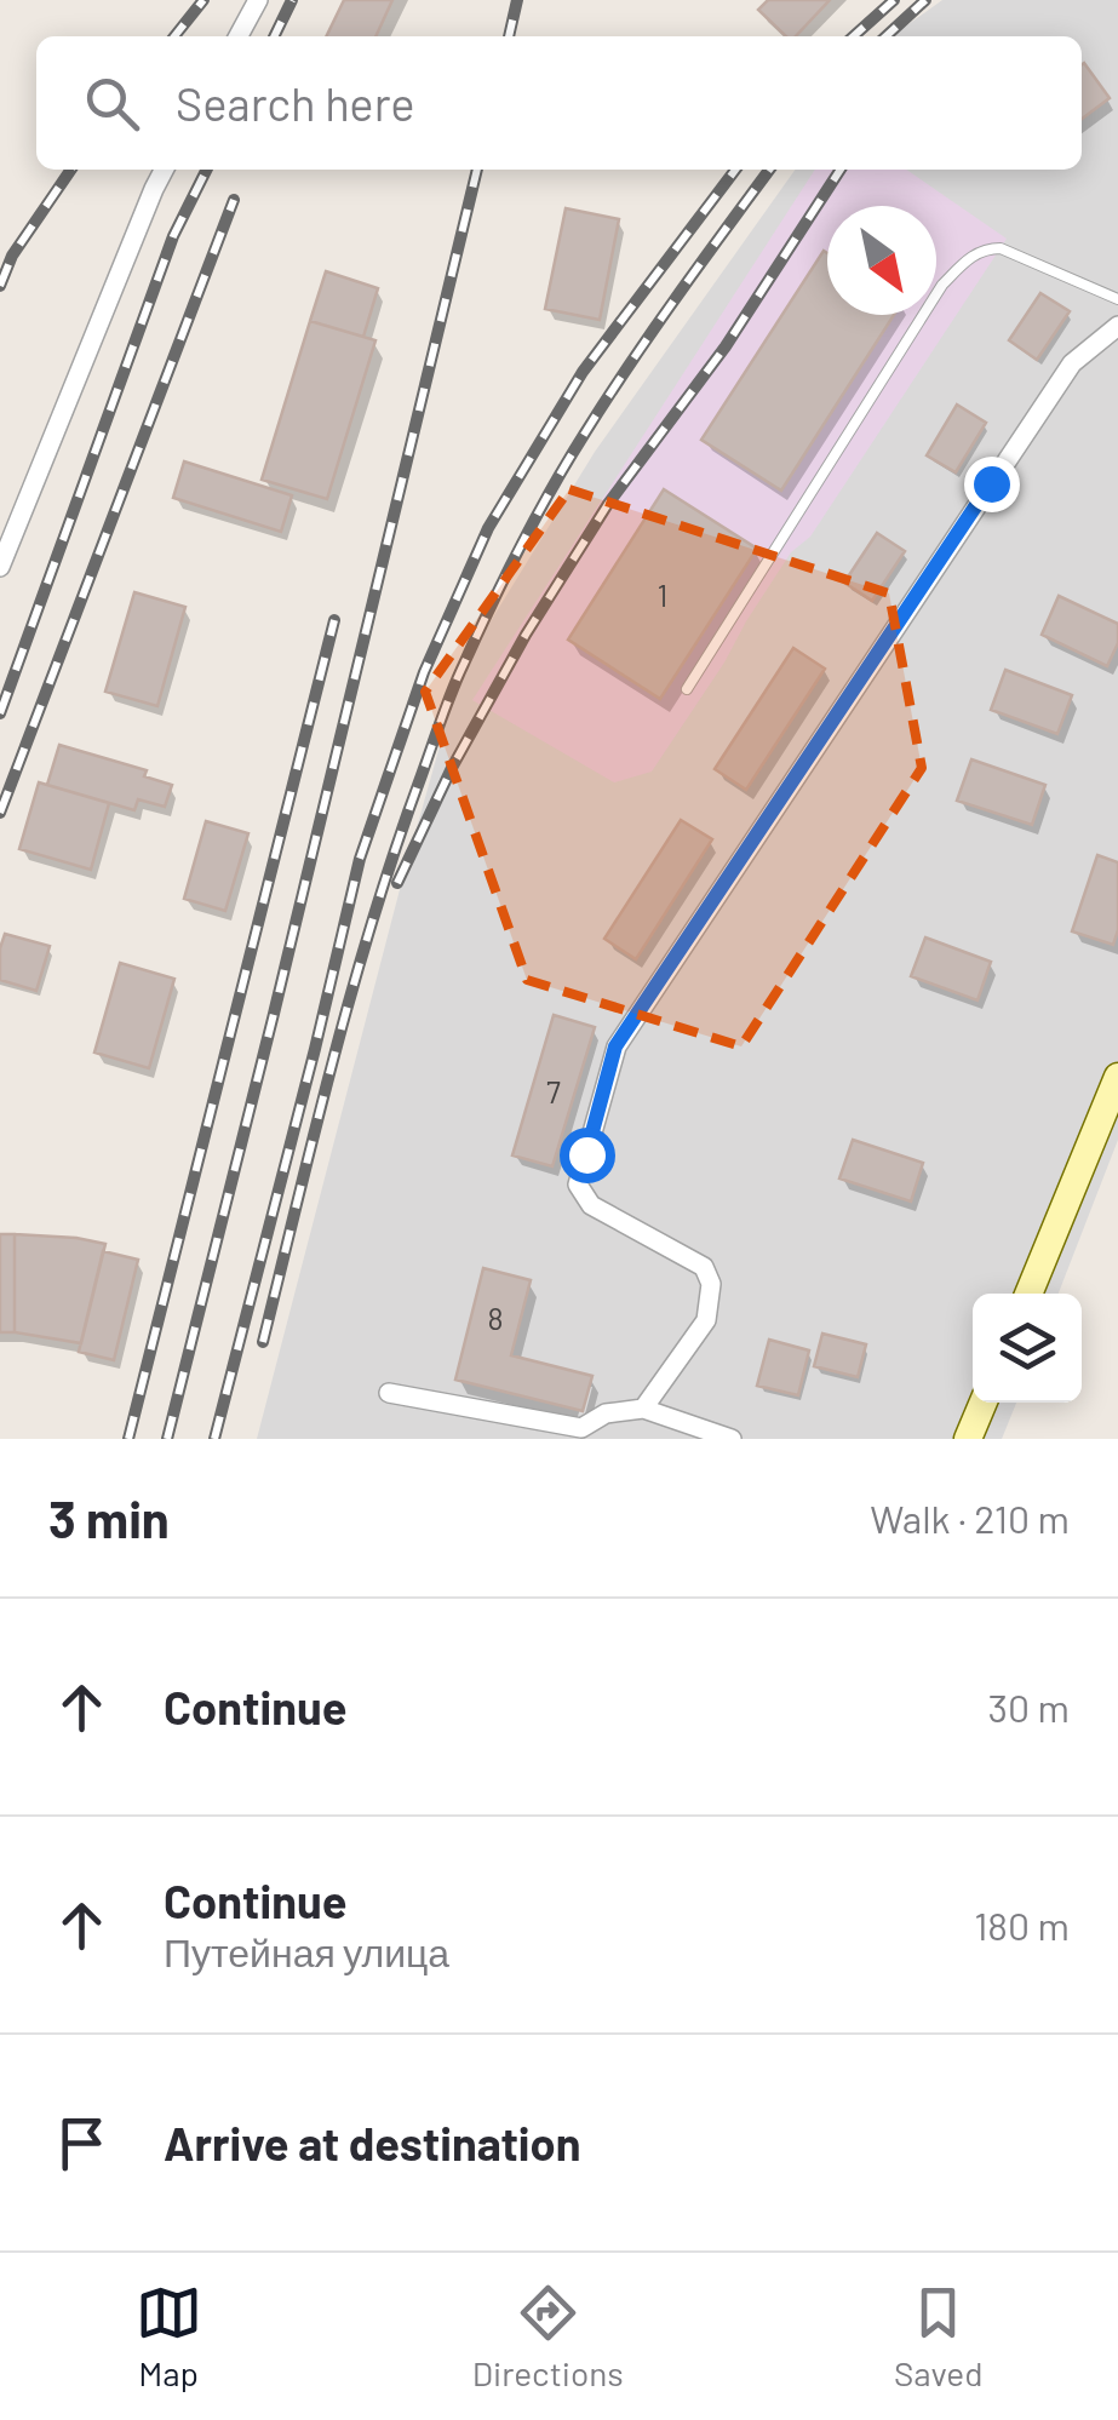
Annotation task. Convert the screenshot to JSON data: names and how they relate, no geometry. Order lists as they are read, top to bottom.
{
  "house_numbers": ["1", "7", "8"],
  "north": "bottom right",
  "page": {
    "search": "Search here",
    "heading": ["3 min", "Walk · 210 m"],
    "list": [
      ["Continue", "30 m"],
      ["Continue", "Путейная улица", "180 m"],
      "Arrive at destination"
    ],
    "nav": ["Map", "Directions", "Saved"]
  }
}
